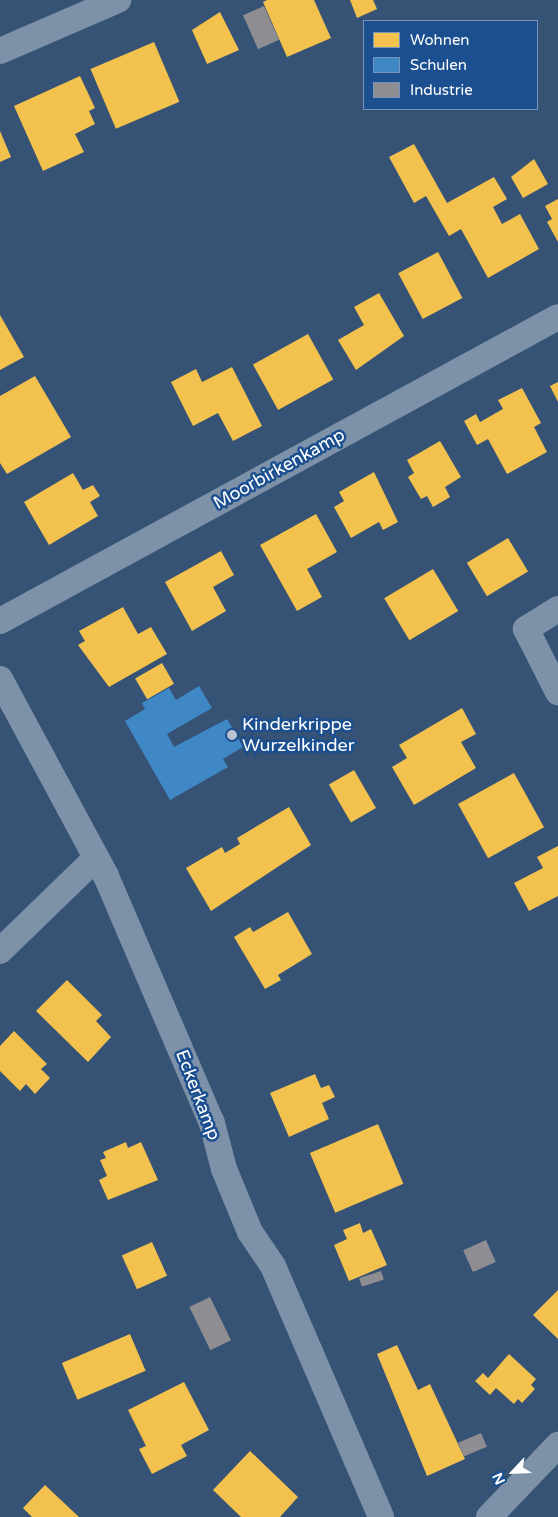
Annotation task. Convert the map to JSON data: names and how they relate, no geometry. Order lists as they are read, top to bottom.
{
  "streets": {
    "street": ["Moorbirkenkamp", "Eckerkamp"]
  },
  "places": ["Kinderkrippe Wurzelkinder"],
  "legend": ["Wohnen", "Schulen", "Industrie"],
  "north": "bottom left"
}
